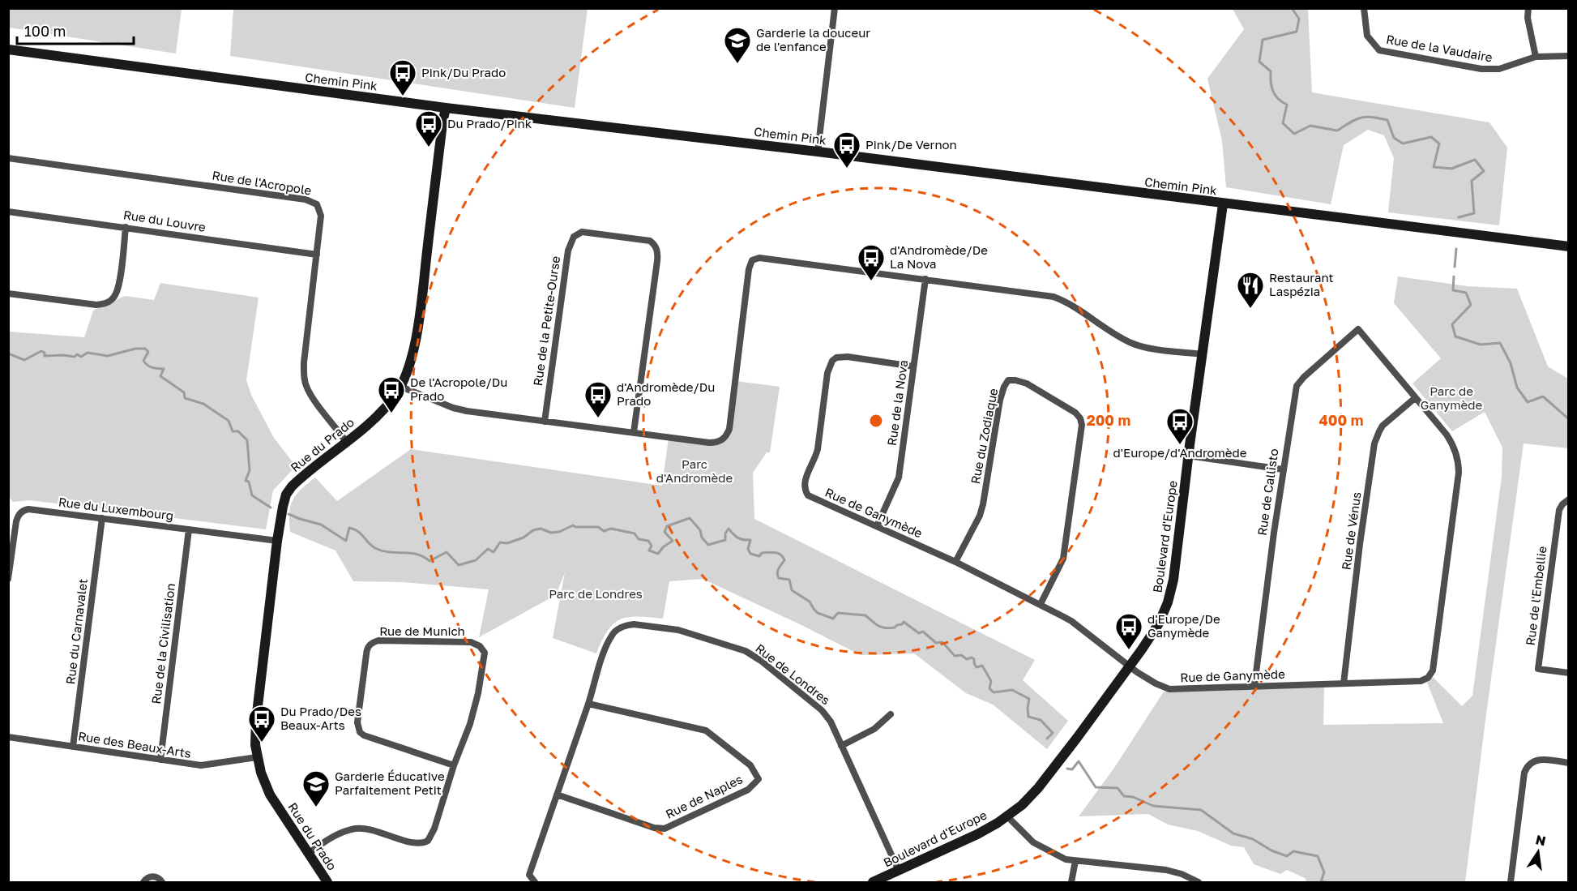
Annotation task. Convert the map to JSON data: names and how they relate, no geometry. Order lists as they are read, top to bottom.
{
  "streets": {
    "street": [
      "Rue de la Vaudaire",
      "Chemin Pink",
      "Rue de l'Acropole",
      "Rue du Louvre",
      "Rue de la Petite-Ourse",
      "Rue de la Nova",
      "Rue du Zodiaque",
      "Rue du Prado",
      "Rue de Callisto",
      "Rue du Luxembourg",
      "Rue de Ganymède",
      "Rue de Vénus",
      "Boulevard d'Europe",
      "Rue de l'Embellie",
      "Rue du Carnavalet",
      "Rue de Munich",
      "Rue de la Civilisation",
      "Rue de Londres",
      "Rue des Beaux-Arts",
      "Rue de Naples"
    ]
  },
  "crossings": [
    ["Chemin Pink", "Rue du Prado"],
    ["Chemin Pink", "Boulevard d'Europe"],
    ["Rue de l'Acropole", "Rue du Louvre"],
    ["Rue de l'Acropole", "Rue du Prado"],
    ["Rue de la Nova", "Rue de Ganymède"],
    ["Rue du Zodiaque", "Rue de Ganymède"],
    ["Rue du Prado", "Rue du Luxembourg"],
    ["Rue du Prado", "Rue de Munich"],
    ["Rue du Prado", "Rue des Beaux-Arts"],
    ["Rue de Callisto", "Rue de Ganymède"],
    ["Rue du Luxembourg", "Rue du Carnavalet"],
    ["Rue du Luxembourg", "Rue de la Civilisation"],
    ["Rue de Ganymède", "Rue de Vénus"],
    ["Rue de Ganymède", "Boulevard d'Europe"],
    ["Boulevard d'Europe", "Rue de Londres"],
    ["Rue du Carnavalet", "Rue des Beaux-Arts"],
    ["Rue de la Civilisation", "Rue des Beaux-Arts"],
    ["Rue de Londres", "Rue de Naples"]
  ],
  "parks": ["Parc de Ganymède", "Parc d'Andromède", "Parc de Londres"],
  "places": {
    "school or university": ["Garderie la douceur de l'enfance", "Garderie Éducative Parfaitement Petit"],
    "bus stop": [
      "Pink/Du Prado",
      "Du Prado/Pink",
      "Pink/De Vernon",
      "d'Andromède/De La Nova",
      "De l'Acropole/Du Prado",
      "d'Andromède/Du Prado",
      "d'Europe/d'Andromède",
      "d'Europe/De Ganymède",
      "Du Prado/Des Beaux-Arts"
    ],
    "restaurant": ["Restaurant Laspézia"]
  },
  "scale_bar": "100 m",
  "north": "top",
  "rings": ["200 m", "400 m"]
}
